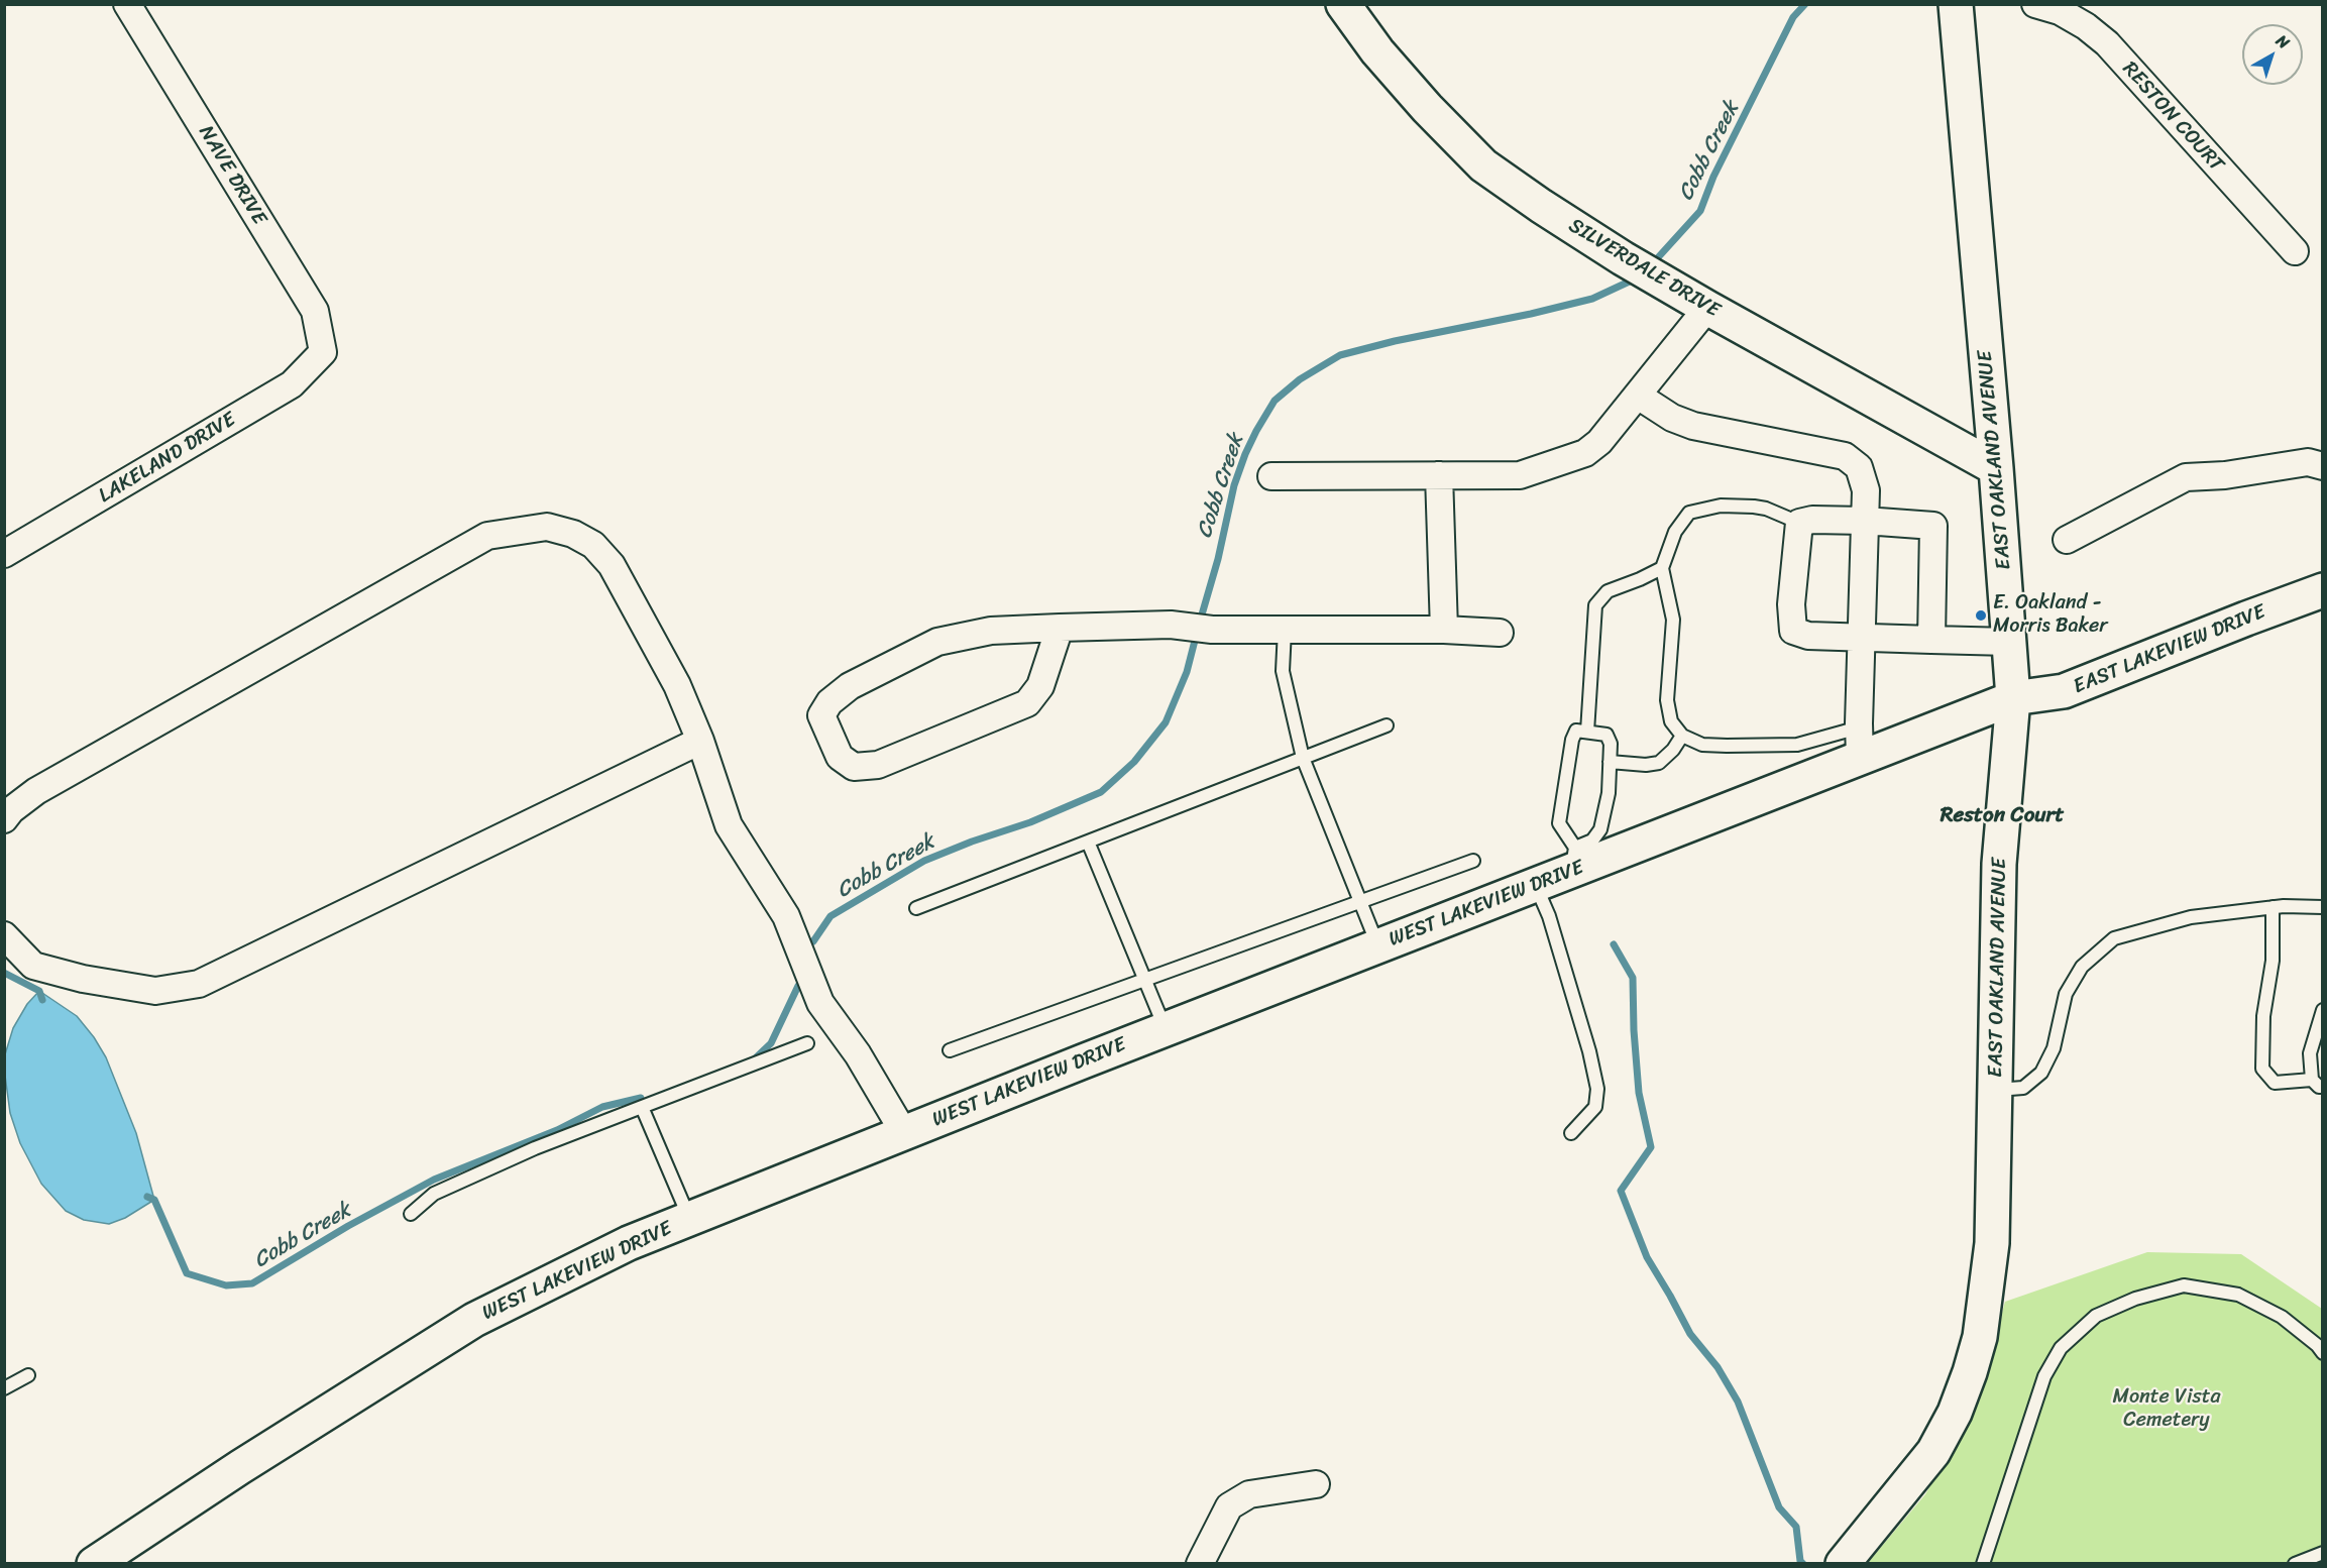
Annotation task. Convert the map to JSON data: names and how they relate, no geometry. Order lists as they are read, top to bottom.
{
  "streets": {
    "street": [
      "RESTON COURT",
      "NAVE DRIVE",
      "SILVERDALE DRIVE",
      "LAKELAND DRIVE",
      "EAST OAKLAND AVENUE",
      "EAST LAKEVIEW DRIVE",
      "WEST LAKEVIEW DRIVE"
    ]
  },
  "crossings": [
    ["NAVE DRIVE", "LAKELAND DRIVE"],
    ["SILVERDALE DRIVE", "EAST OAKLAND AVENUE"],
    ["EAST OAKLAND AVENUE", "EAST LAKEVIEW DRIVE"],
    ["EAST OAKLAND AVENUE", "WEST LAKEVIEW DRIVE"],
    ["EAST LAKEVIEW DRIVE", "WEST LAKEVIEW DRIVE"]
  ],
  "districts": ["Reston Court"],
  "water": ["Cobb Creek"],
  "parks": ["Monte Vista Cemetery"],
  "places": ["E. Oakland - Morris Baker"],
  "north": "top right"
}
